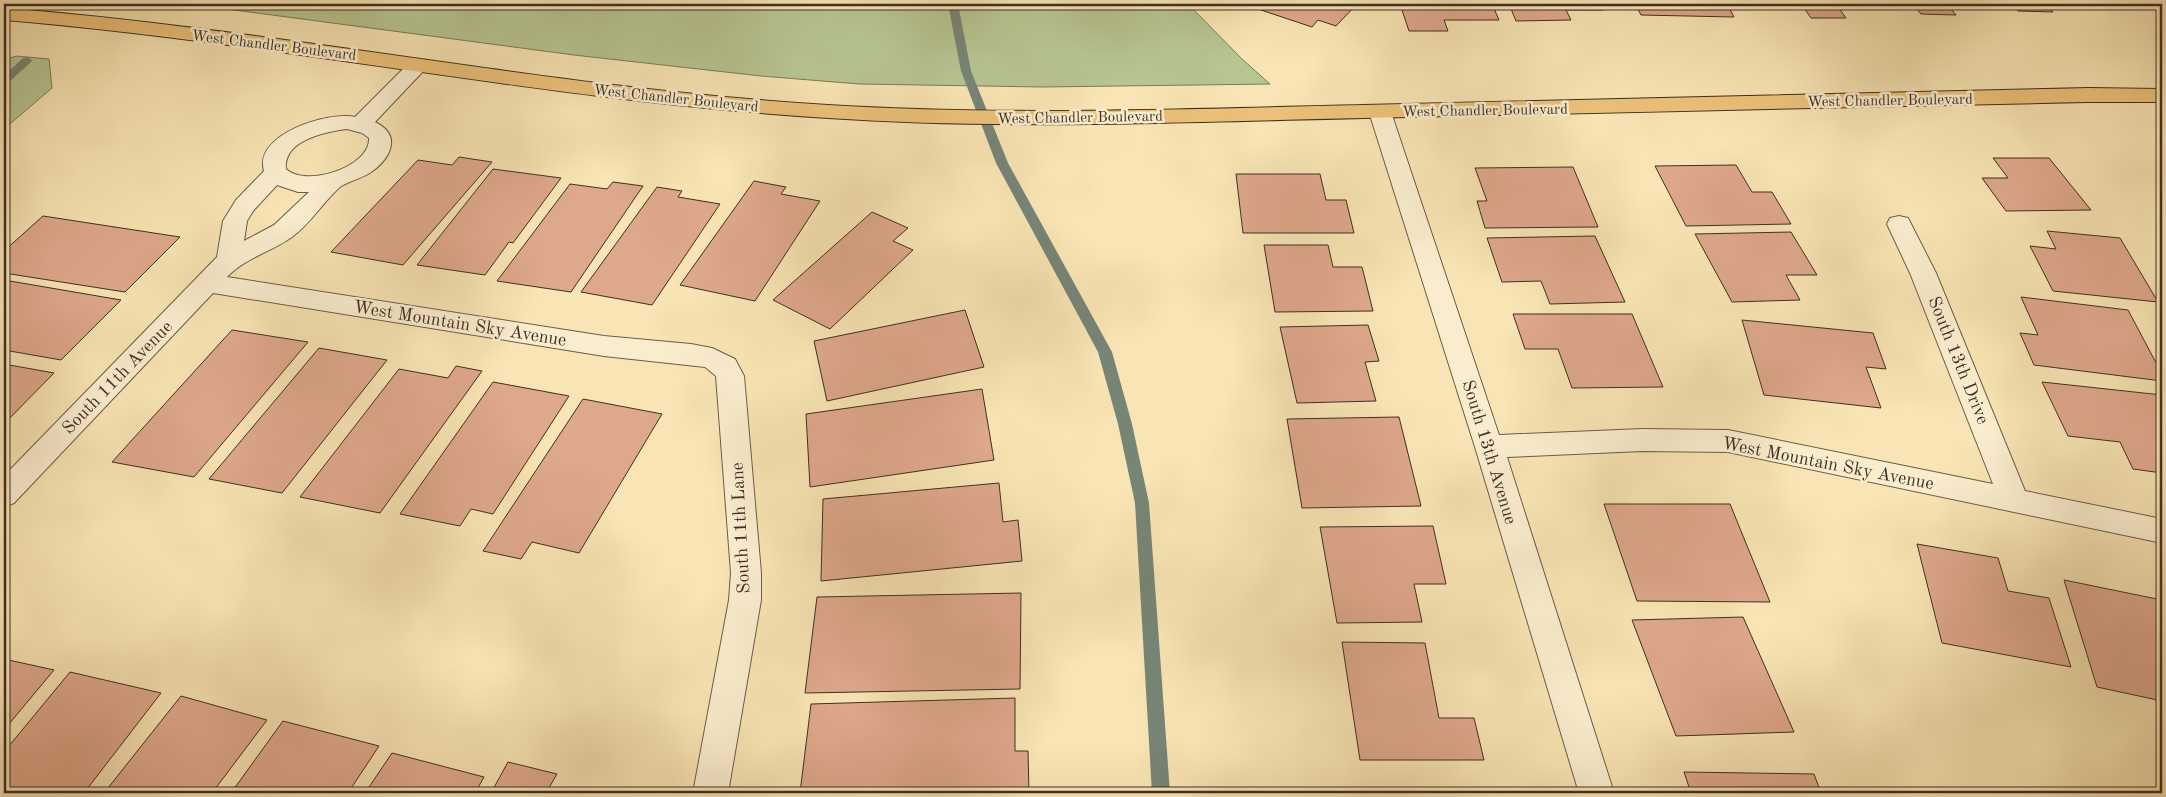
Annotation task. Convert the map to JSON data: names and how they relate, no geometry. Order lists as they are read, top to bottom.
{
  "streets": {
    "main road": ["West Chandler Boulevard"],
    "street": [
      "West Mountain Sky Avenue",
      "South 13th Drive",
      "South 11th Avenue",
      "South 13th Avenue",
      "South 11th Lane"
    ]
  },
  "crossings": [
    ["West Chandler Boulevard", "South 13th Avenue"],
    ["West Mountain Sky Avenue", "South 13th Drive"],
    ["West Mountain Sky Avenue", "South 11th Avenue"],
    ["West Mountain Sky Avenue", "South 13th Avenue"],
    ["West Mountain Sky Avenue", "South 11th Lane"]
  ]
}
